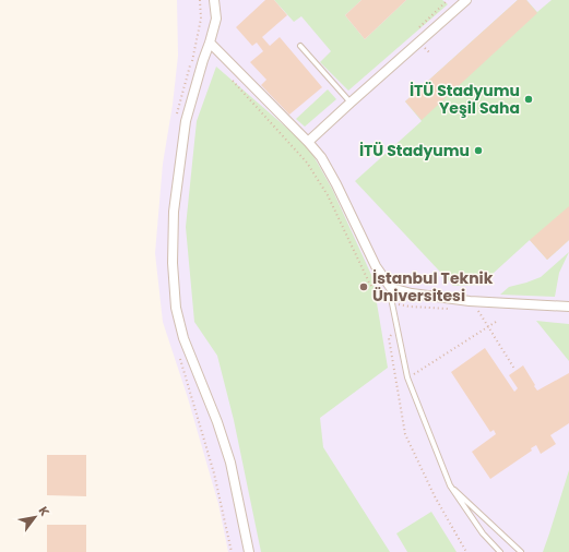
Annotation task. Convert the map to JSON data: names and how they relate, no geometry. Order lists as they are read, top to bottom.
{
  "places": ["İTÜ Stadyumu Yeşil Saha", "İTÜ Stadyumu", "İstanbul Teknik Üniversitesi"],
  "north": "top right"
}
